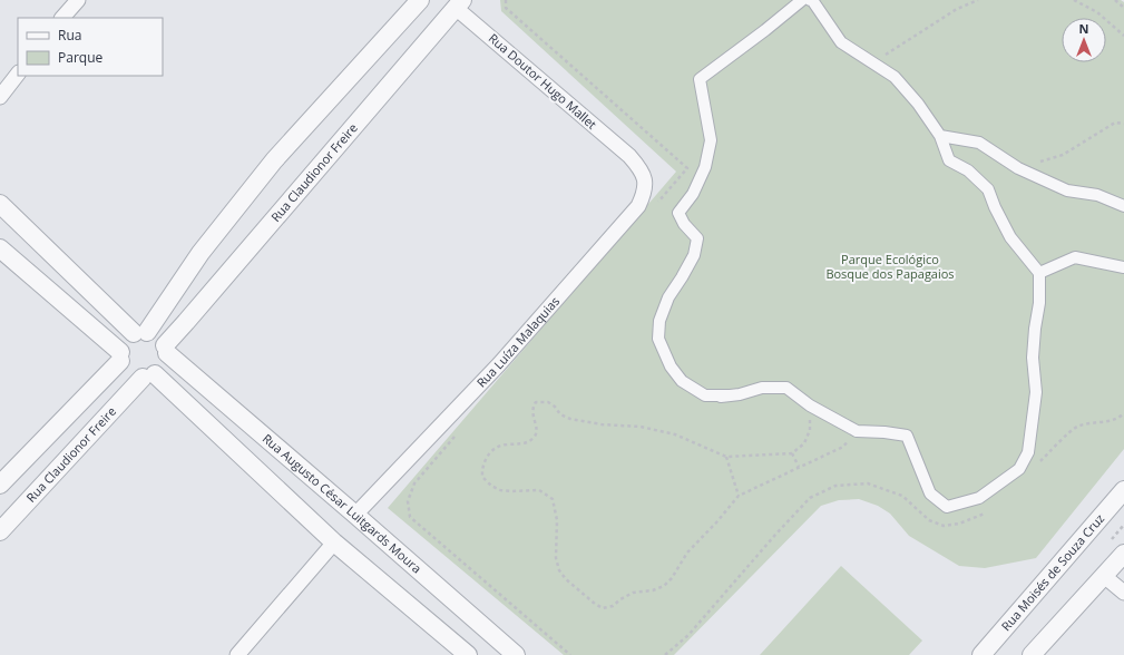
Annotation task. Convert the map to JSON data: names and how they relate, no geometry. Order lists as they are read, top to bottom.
{
  "streets": {
    "street": [
      "Rua Doutor Hugo Mallet",
      "Rua Claudionor Freire",
      "Rua Luíza Malaquias",
      "Rua Augusto César Luitgards Moura",
      "Rua Moisés de Souza Cruz"
    ]
  },
  "crossings": [
    ["Rua Doutor Hugo Mallet", "Rua Claudionor Freire"],
    ["Rua Doutor Hugo Mallet", "Rua Luíza Malaquias"],
    ["Rua Claudionor Freire", "Rua Augusto César Luitgards Moura"],
    ["Rua Luíza Malaquias", "Rua Augusto César Luitgards Moura"]
  ],
  "parks": ["Parque Ecológico Bosque dos Papagaios"],
  "legend": ["Rua", "Parque"],
  "north": "top"
}
